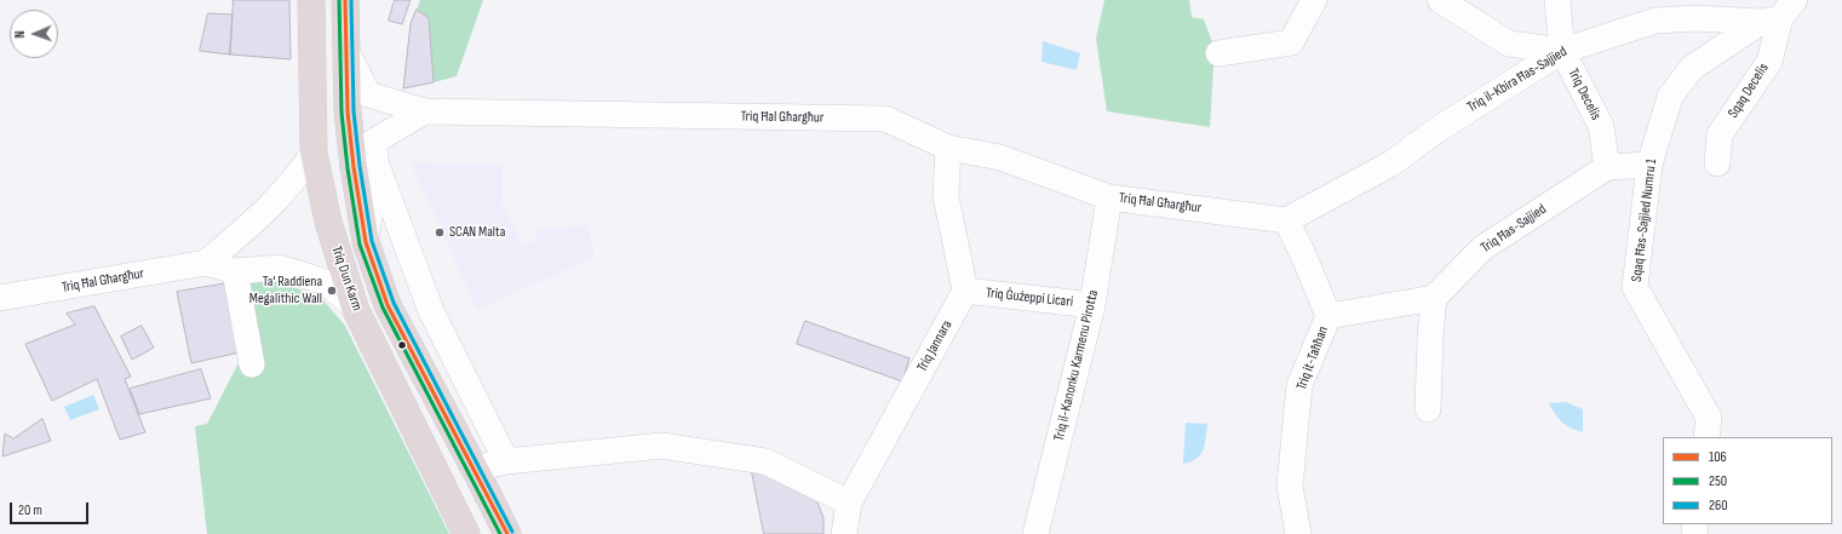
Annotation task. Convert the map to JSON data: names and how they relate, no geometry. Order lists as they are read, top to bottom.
{
  "streets": {
    "highway": ["Triq Dun Karm"],
    "street": [
      "Triq il-Kbira Ħas-Sajjied",
      "Sqaq Decelis",
      "Triq Decelis",
      "Triq Ħal Għargħur",
      "Sqaq Ħas-Sajjied Numru 1",
      "Triq Ħas-Sajjied",
      "Triq Ġużeppi Licari",
      "Triq Jannara",
      "Triq it-Taħħan",
      "Triq il-Kanonku Karmenu Pirotta"
    ]
  },
  "crossings": [
    ["Triq il-Kbira Ħas-Sajjied", "Sqaq Decelis"],
    ["Triq il-Kbira Ħas-Sajjied", "Triq Decelis"],
    ["Triq il-Kbira Ħas-Sajjied", "Triq Ħal Għargħur"],
    ["Triq il-Kbira Ħas-Sajjied", "Sqaq Ħas-Sajjied Numru 1"],
    ["Triq il-Kbira Ħas-Sajjied", "Triq it-Taħħan"],
    ["Sqaq Decelis", "Sqaq Ħas-Sajjied Numru 1"],
    ["Triq Decelis", "Triq Ħas-Sajjied"],
    ["Triq Ħal Għargħur", "Triq Dun Karm"],
    ["Triq Ħal Għargħur", "Triq it-Taħħan"],
    ["Triq Ħal Għargħur", "Triq il-Kanonku Karmenu Pirotta"],
    ["Sqaq Ħas-Sajjied Numru 1", "Triq Ħas-Sajjied"],
    ["Triq Ġużeppi Licari", "Triq Jannara"],
    ["Triq Ġużeppi Licari", "Triq il-Kanonku Karmenu Pirotta"]
  ],
  "places": ["SCAN Malta", "Ta' Raddiena Megalithic Wall"],
  "lines": ["transit line 106", "transit line 250", "transit line 260"],
  "legend": ["106", "250", "260"],
  "scale_bar": "20 m",
  "north": "left"
}
